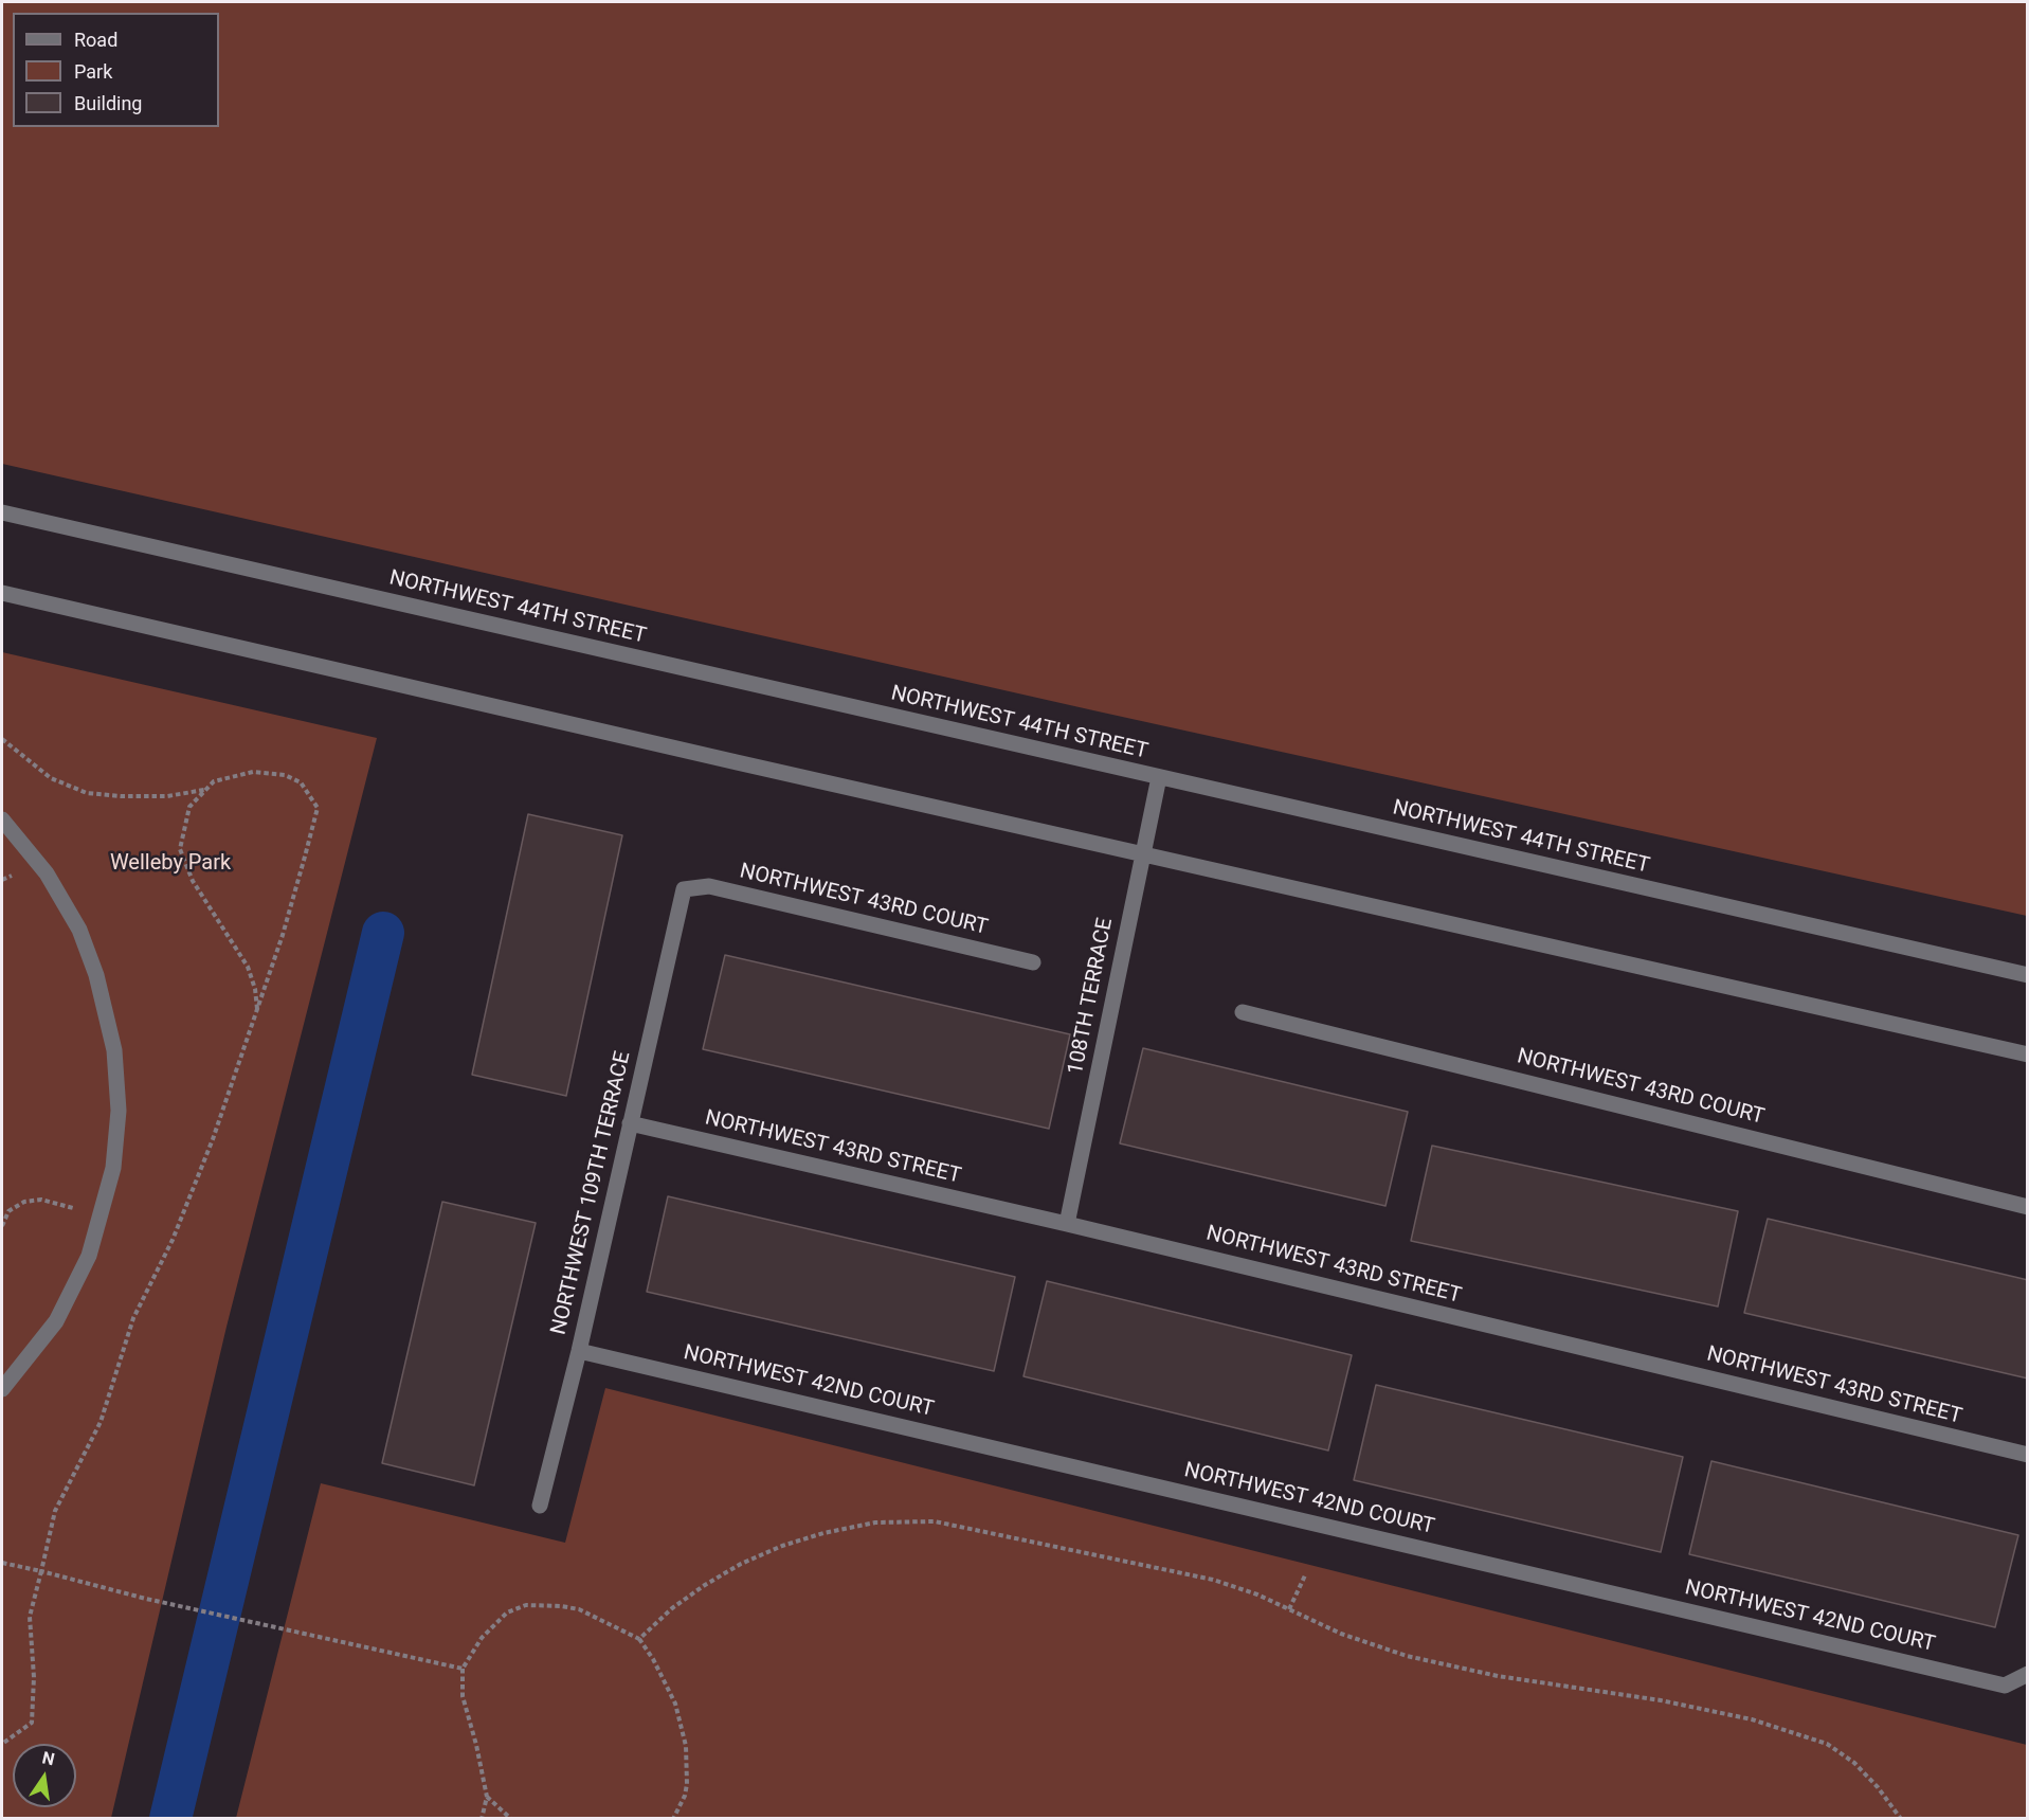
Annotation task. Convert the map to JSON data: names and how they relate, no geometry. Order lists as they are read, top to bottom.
{
  "streets": {
    "street": [
      "NORTHWEST 44TH STREET",
      "NORTHWEST 43RD COURT",
      "108TH TERRACE",
      "NORTHWEST 43RD STREET",
      "NORTHWEST 109TH TERRACE",
      "NORTHWEST 42ND COURT"
    ]
  },
  "crossings": [
    ["NORTHWEST 44TH STREET", "108TH TERRACE"],
    ["NORTHWEST 43RD COURT", "NORTHWEST 109TH TERRACE"],
    ["108TH TERRACE", "NORTHWEST 43RD STREET"],
    ["NORTHWEST 43RD STREET", "NORTHWEST 109TH TERRACE"],
    ["NORTHWEST 109TH TERRACE", "NORTHWEST 42ND COURT"]
  ],
  "parks": ["Welleby Park"],
  "legend": ["Road", "Park", "Building"],
  "north": "top"
}
